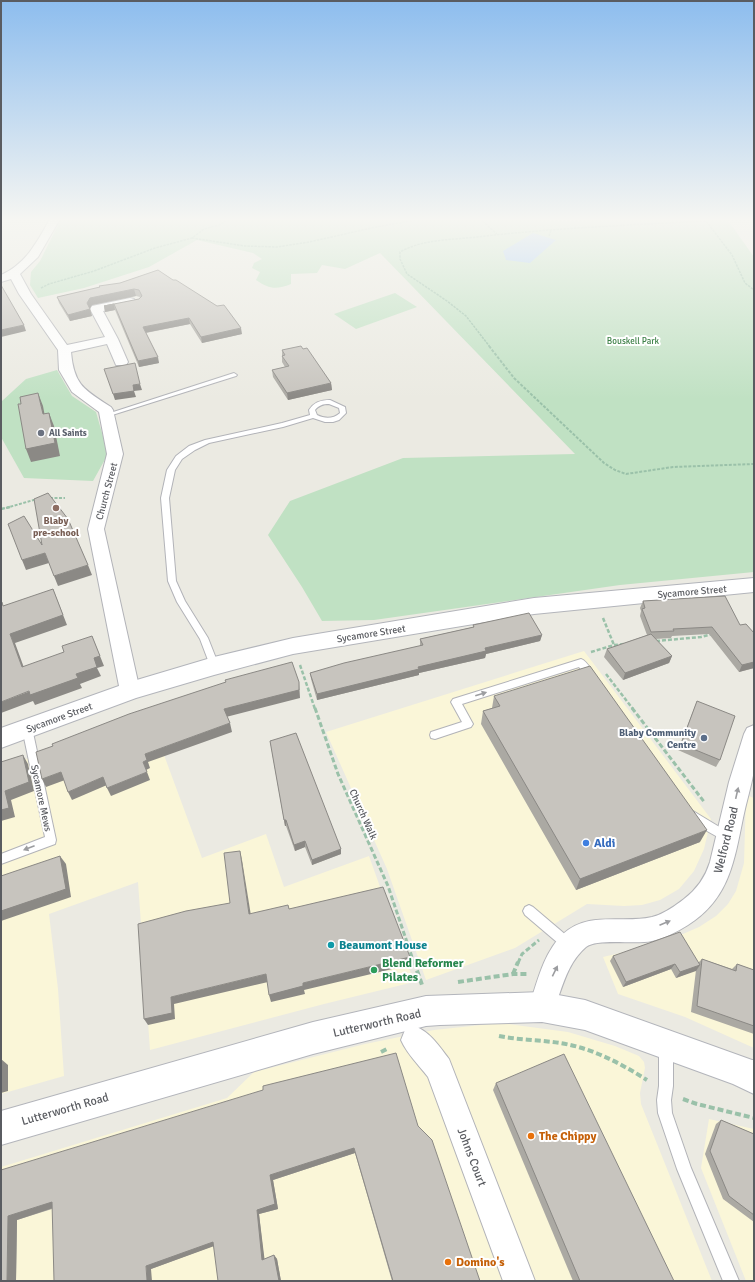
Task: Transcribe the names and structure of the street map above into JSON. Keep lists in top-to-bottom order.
{
  "streets": {
    "street": [
      "Church Street",
      "Sycamore Street",
      "Welford Road",
      "Lutterworth Road",
      "Johns Court"
    ],
    "lane": ["Sycamore Mews"],
    "path": ["Church Walk"]
  },
  "crossings": [
    ["Church Street", "Sycamore Street"],
    ["Sycamore Street", "Sycamore Mews"],
    ["Sycamore Street", "Church Walk"],
    ["Welford Road", "Lutterworth Road"]
  ],
  "one_way": ["Welford Road"],
  "parks": ["Bouskell Park"],
  "places": [
    "All Saints",
    "Blaby pre-school",
    "Blaby Community Centre",
    "Aldi",
    "Beaumont House",
    "Blend Reformer Pilates",
    "The Chippy",
    "Domino's"
  ]
}
